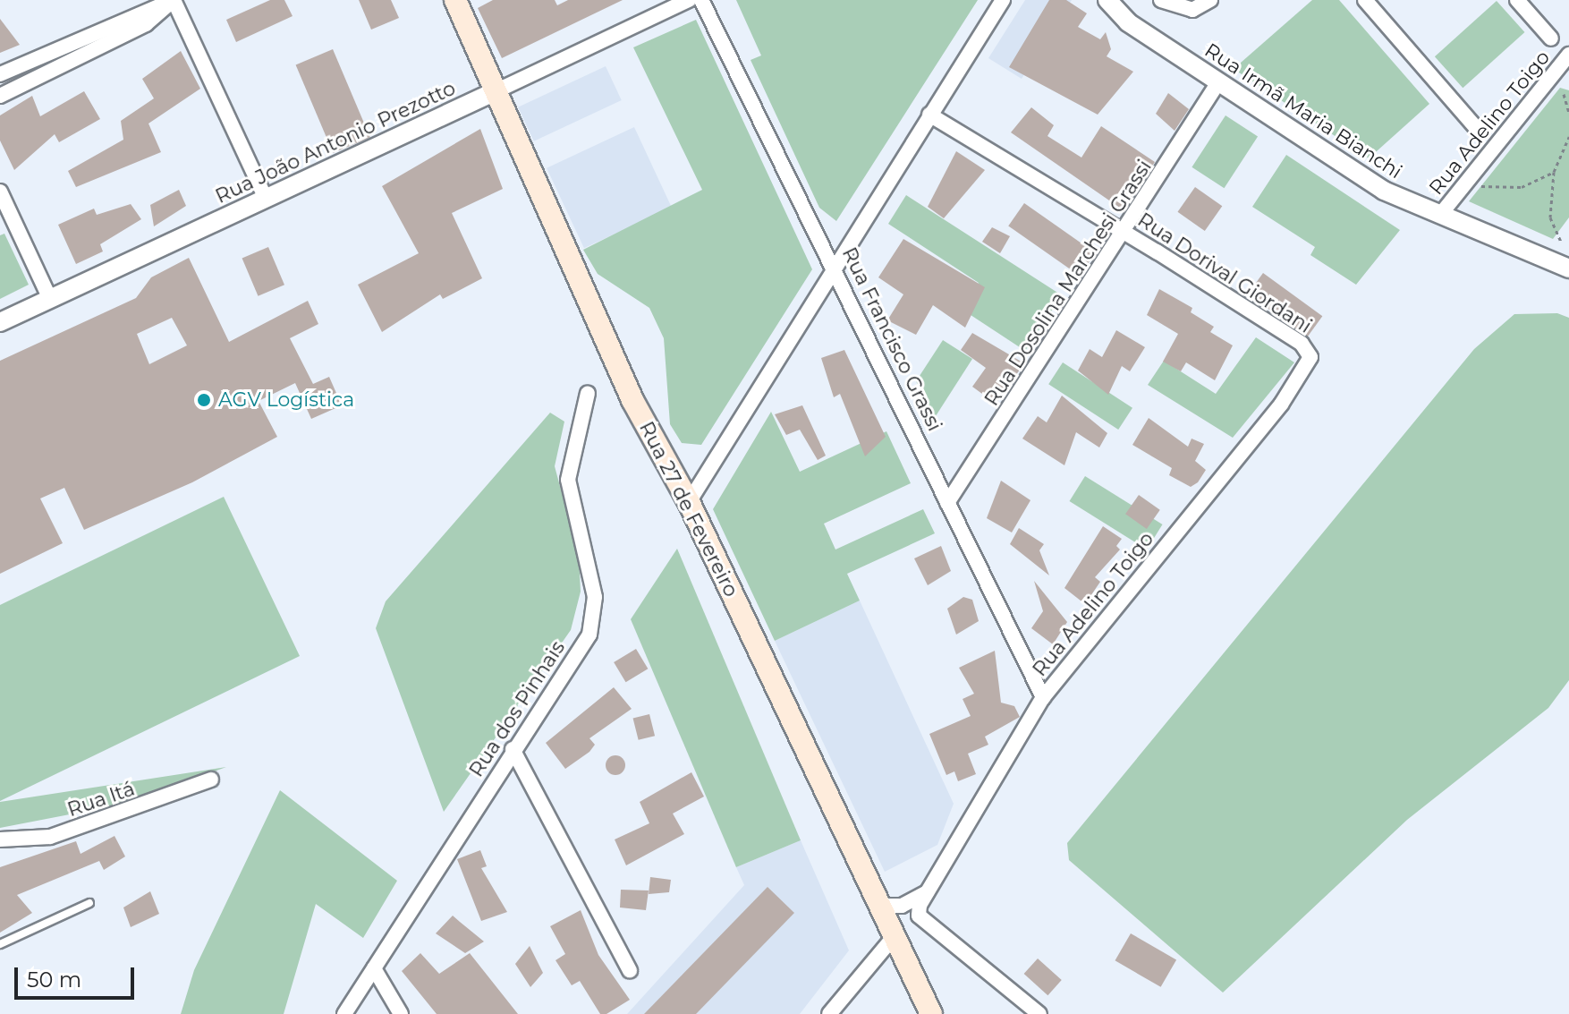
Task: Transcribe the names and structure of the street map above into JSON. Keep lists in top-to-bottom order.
{
  "streets": {
    "main road": ["Rua 27 de Fevereiro"],
    "street": [
      "Rua Irmã Maria Bianchi",
      "Rua Adelino Toigo",
      "Rua João Antonio Prezotto",
      "Rua Dorival Giordani",
      "Rua Dosolina Marchesi Grassi",
      "Rua Francisco Grassi",
      "Rua dos Pinhais",
      "Rua Itá"
    ]
  },
  "crossings": [
    ["Rua Irmã Maria Bianchi", "Rua Adelino Toigo"],
    ["Rua Irmã Maria Bianchi", "Rua Dosolina Marchesi Grassi"],
    ["Rua Adelino Toigo", "Rua Dorival Giordani"],
    ["Rua Adelino Toigo", "Rua Francisco Grassi"],
    ["Rua João Antonio Prezotto", "Rua 27 de Fevereiro"],
    ["Rua Dorival Giordani", "Rua Dosolina Marchesi Grassi"],
    ["Rua Dosolina Marchesi Grassi", "Rua Francisco Grassi"]
  ],
  "places": ["AGV Logística"],
  "scale_bar": "50 m"
}
